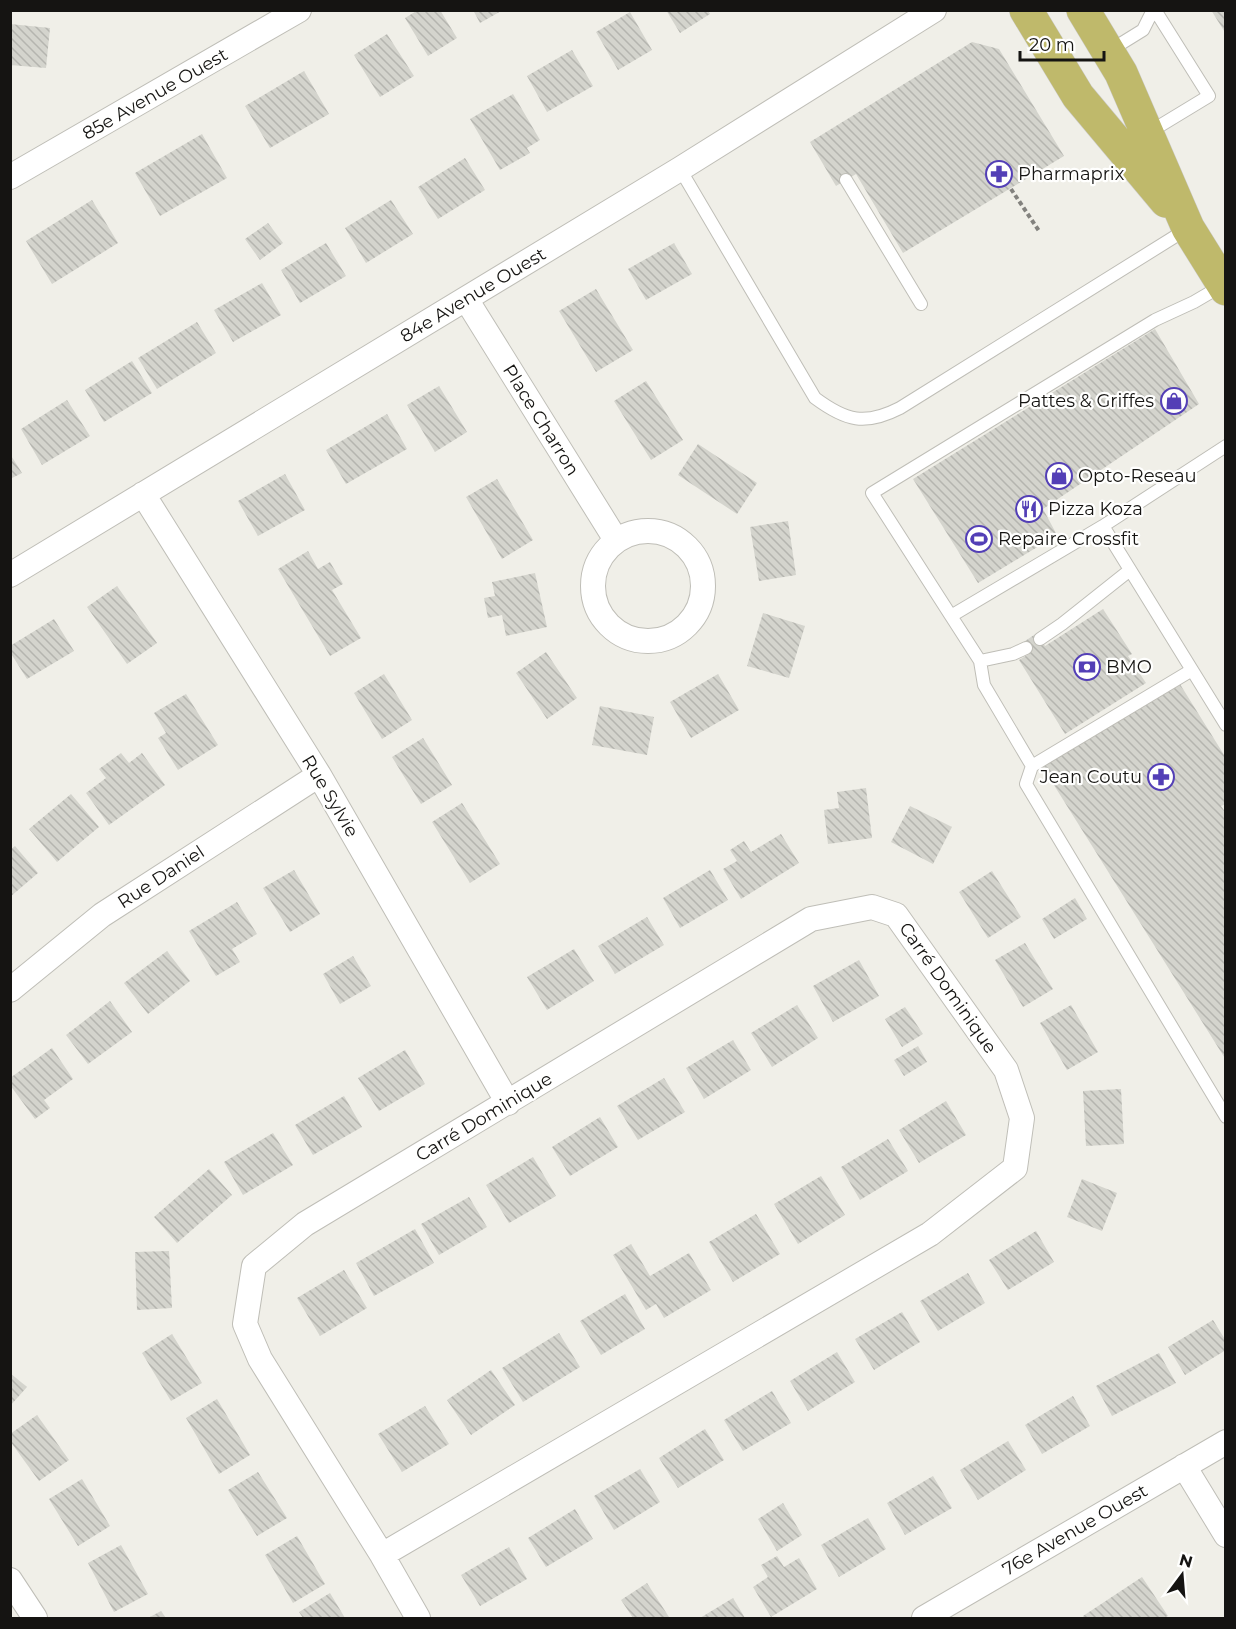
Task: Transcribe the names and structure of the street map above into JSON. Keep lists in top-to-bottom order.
{
  "streets": {
    "street": [
      "85e Avenue Ouest",
      "84e Avenue Ouest",
      "Place Charron",
      "Rue Sylvie",
      "Rue Daniel",
      "Carré Dominique",
      "76e Avenue Ouest"
    ]
  },
  "crossings": [
    ["84e Avenue Ouest", "Place Charron"],
    ["84e Avenue Ouest", "Rue Sylvie"],
    ["Rue Sylvie", "Rue Daniel"],
    ["Rue Sylvie", "Carré Dominique"]
  ],
  "places": {
    "pharmacy": ["Pharmaprix", "Jean Coutu"],
    "shop": ["Pattes & Griffes", "Opto-Reseau"],
    "restaurant": ["Pizza Koza"],
    "sports": ["Repaire Crossfit"],
    "bank": ["BMO"]
  },
  "scale_bar": "20 m",
  "north": "top"
}
